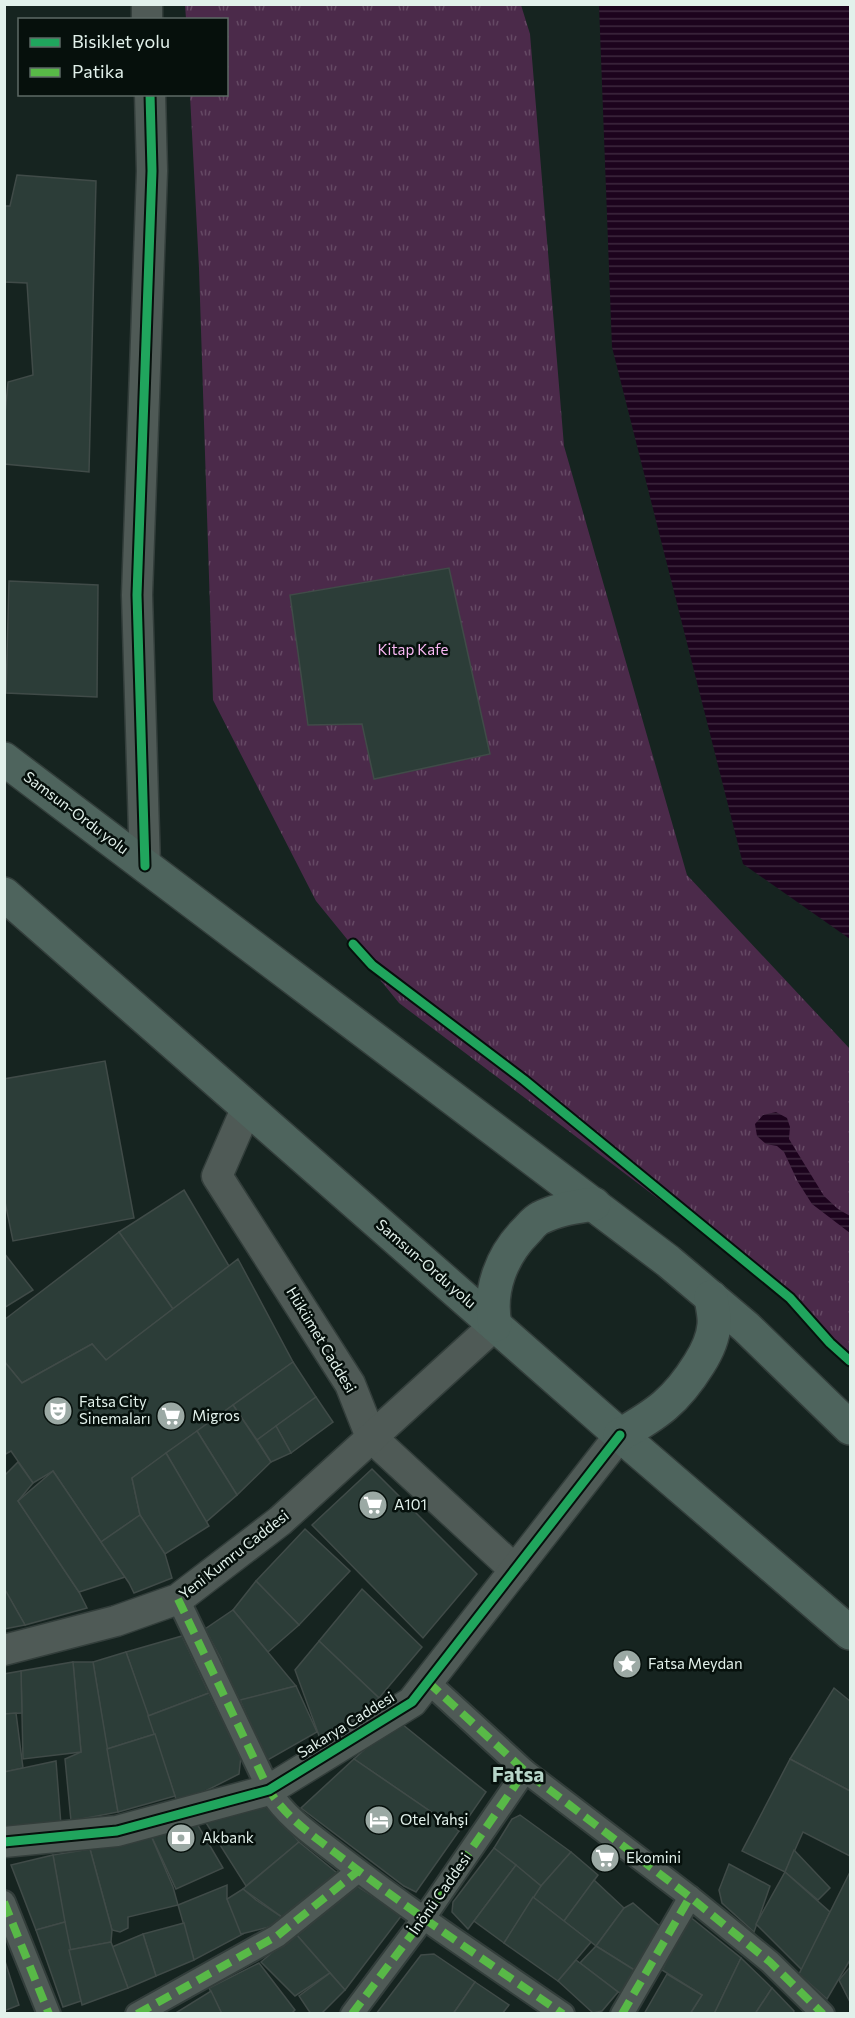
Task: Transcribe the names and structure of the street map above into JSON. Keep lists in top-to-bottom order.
{
  "streets": {
    "highway": ["Samsun-Ordu yolu"],
    "street": [
      "Hükümet Caddesi",
      "Yeni Kumru Caddesi",
      "Sakarya Caddesi",
      "İnönü Caddesi"
    ]
  },
  "crossings": [
    ["Samsun-Ordu yolu", "Hükümet Caddesi"],
    ["Samsun-Ordu yolu", "Yeni Kumru Caddesi"],
    ["Samsun-Ordu yolu", "Sakarya Caddesi"],
    ["Hükümet Caddesi", "Yeni Kumru Caddesi"],
    ["Hükümet Caddesi", "Sakarya Caddesi"],
    ["Yeni Kumru Caddesi", "Sakarya Caddesi"]
  ],
  "districts": ["Fatsa"],
  "parks": ["Kitap Kafe"],
  "places": {
    "theatre": ["Fatsa City Sinemaları"],
    "supermarket": ["Migros", "A101", "Ekomini"],
    "place": ["Fatsa Meydan"],
    "hotel": ["Otel Yahşi"],
    "bank": ["Akbank"]
  },
  "legend": ["Bisiklet yolu", "Patika"]
}
